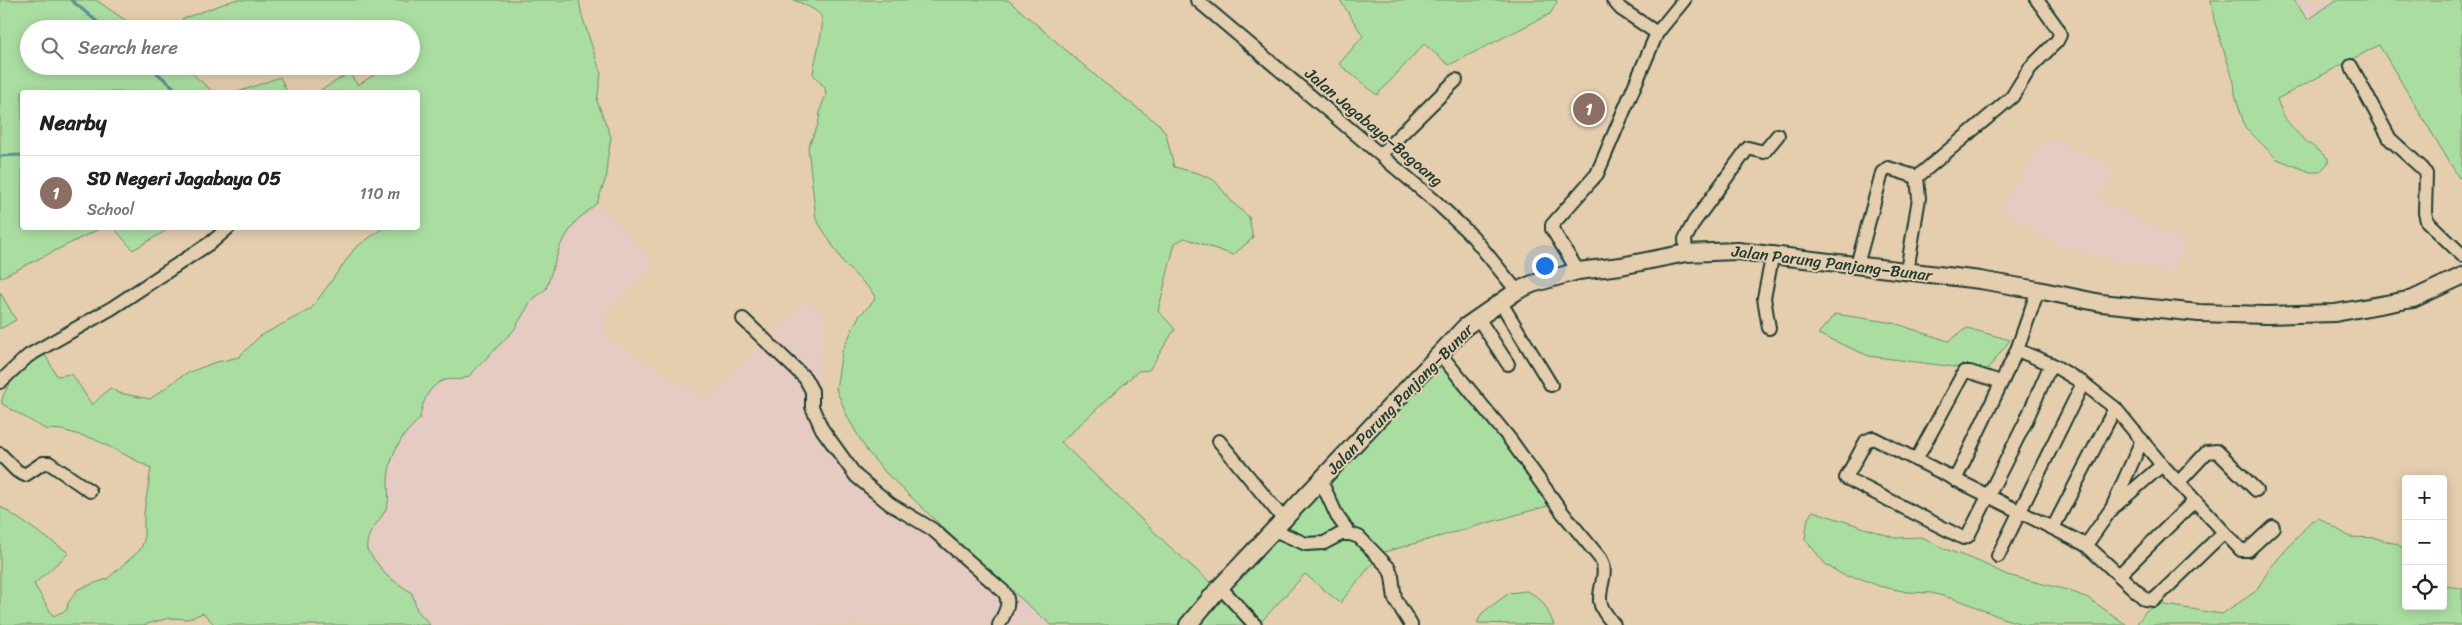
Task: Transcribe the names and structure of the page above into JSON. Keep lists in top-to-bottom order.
{
  "streets": {
    "main road": ["Jalan Parung Panjang–Bunar"],
    "street": ["Jalan Jagabaya–Bagoang"]
  },
  "crossings": [
    ["Jalan Jagabaya–Bagoang", "Jalan Parung Panjang–Bunar"]
  ],
  "page": {
    "search": "Search here",
    "heading": "Nearby",
    "pins": "1",
    "list": [
      {
        "mark": "1",
        "name": "SD Negeri Jagabaya 05",
        "note": "School",
        "value": "110 m"
      }
    ],
    "map_buttons": ["+", "−"]
  }
}
